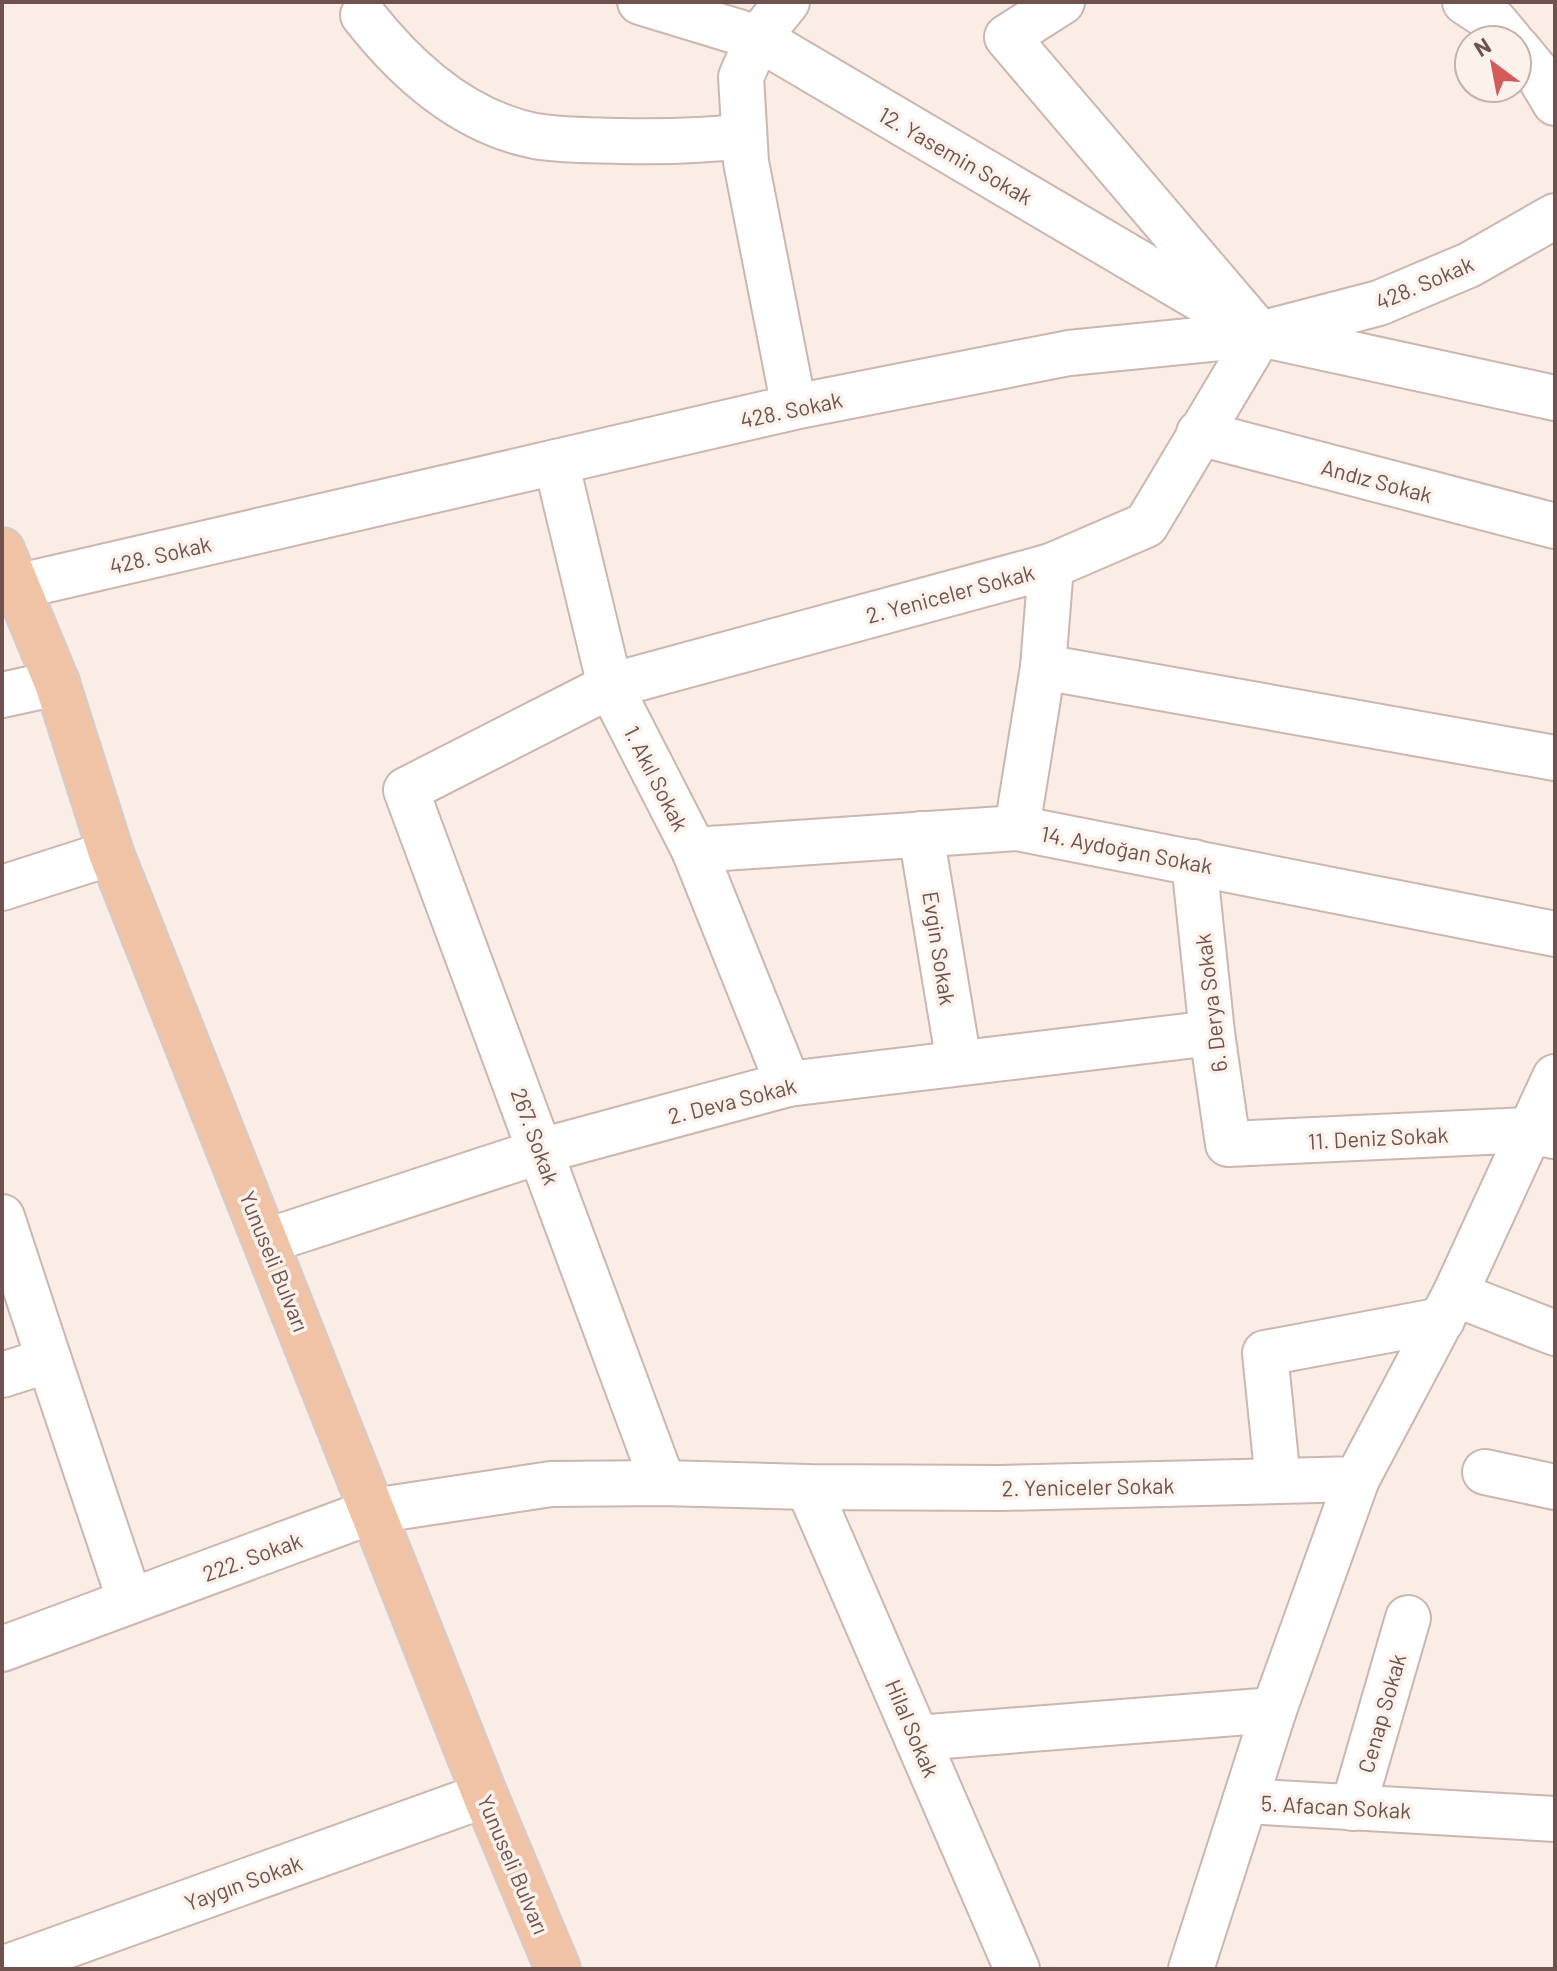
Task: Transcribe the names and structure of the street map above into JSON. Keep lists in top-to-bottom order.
{
  "streets": {
    "main road": ["Yunuseli Bulvarı"],
    "street": [
      "12. Yasemin Sokak",
      "428. Sokak",
      "Andız Sokak",
      "2. Yeniceler Sokak",
      "1. Akıl Sokak",
      "14. Aydoğan Sokak",
      "Evgin Sokak",
      "6. Derya Sokak",
      "2. Deva Sokak",
      "267. Sokak",
      "11. Deniz Sokak",
      "222. Sokak",
      "Cenap Sokak",
      "Hilal Sokak",
      "5. Afacan Sokak",
      "Yaygın Sokak"
    ]
  },
  "crossings": [
    ["12. Yasemin Sokak", "428. Sokak"],
    ["428. Sokak", "1. Akıl Sokak"],
    ["428. Sokak", "Yunuseli Bulvarı"],
    ["2. Yeniceler Sokak", "1. Akıl Sokak"],
    ["2. Yeniceler Sokak", "14. Aydoğan Sokak"],
    ["2. Yeniceler Sokak", "267. Sokak"],
    ["2. Yeniceler Sokak", "Yunuseli Bulvarı"],
    ["2. Yeniceler Sokak", "222. Sokak"],
    ["2. Yeniceler Sokak", "Hilal Sokak"],
    ["1. Akıl Sokak", "14. Aydoğan Sokak"],
    ["1. Akıl Sokak", "2. Deva Sokak"],
    ["14. Aydoğan Sokak", "Evgin Sokak"],
    ["14. Aydoğan Sokak", "6. Derya Sokak"],
    ["Evgin Sokak", "2. Deva Sokak"],
    ["6. Derya Sokak", "2. Deva Sokak"],
    ["6. Derya Sokak", "11. Deniz Sokak"],
    ["2. Deva Sokak", "267. Sokak"],
    ["2. Deva Sokak", "Yunuseli Bulvarı"],
    ["Yunuseli Bulvarı", "222. Sokak"],
    ["Yunuseli Bulvarı", "Yaygın Sokak"],
    ["Cenap Sokak", "5. Afacan Sokak"]
  ],
  "north": "top left"
}
